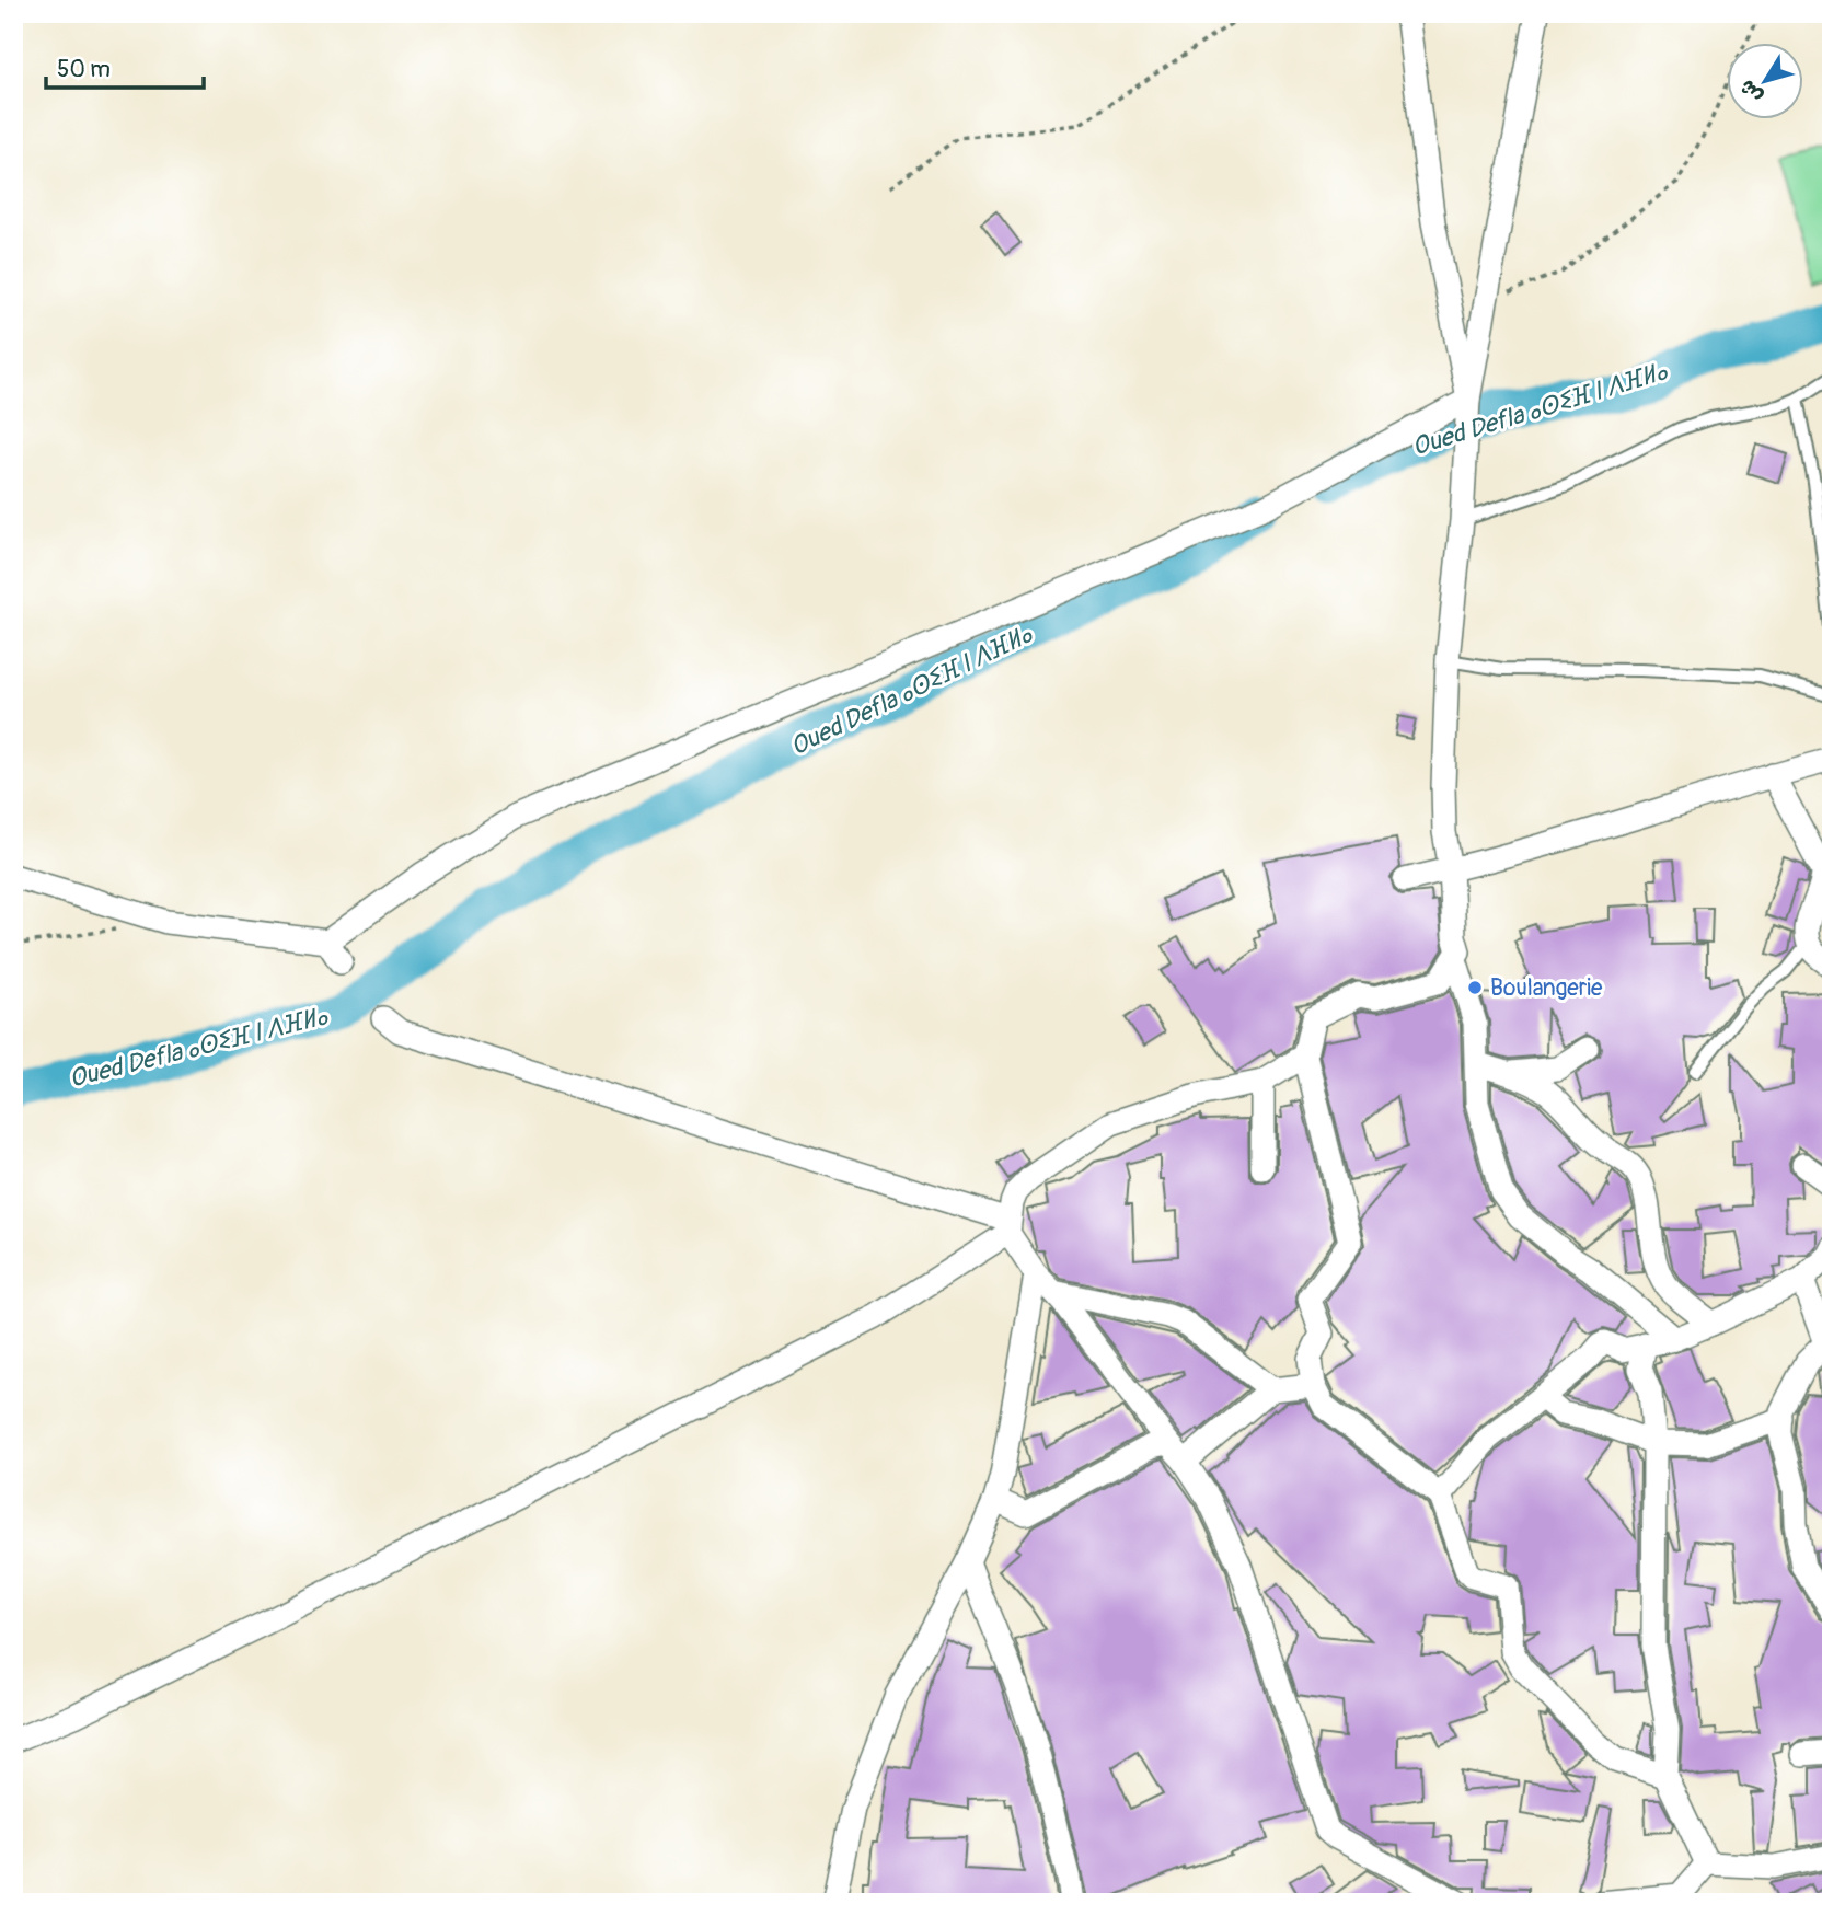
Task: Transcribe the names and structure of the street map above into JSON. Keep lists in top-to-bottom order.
{
  "water": ["Oued Defla ⴰⵙⵉⴼ ⵏ ⴷⴼⵍⴰ"],
  "places": ["Boulangerie"],
  "scale_bar": "50 m",
  "north": "bottom left"
}
